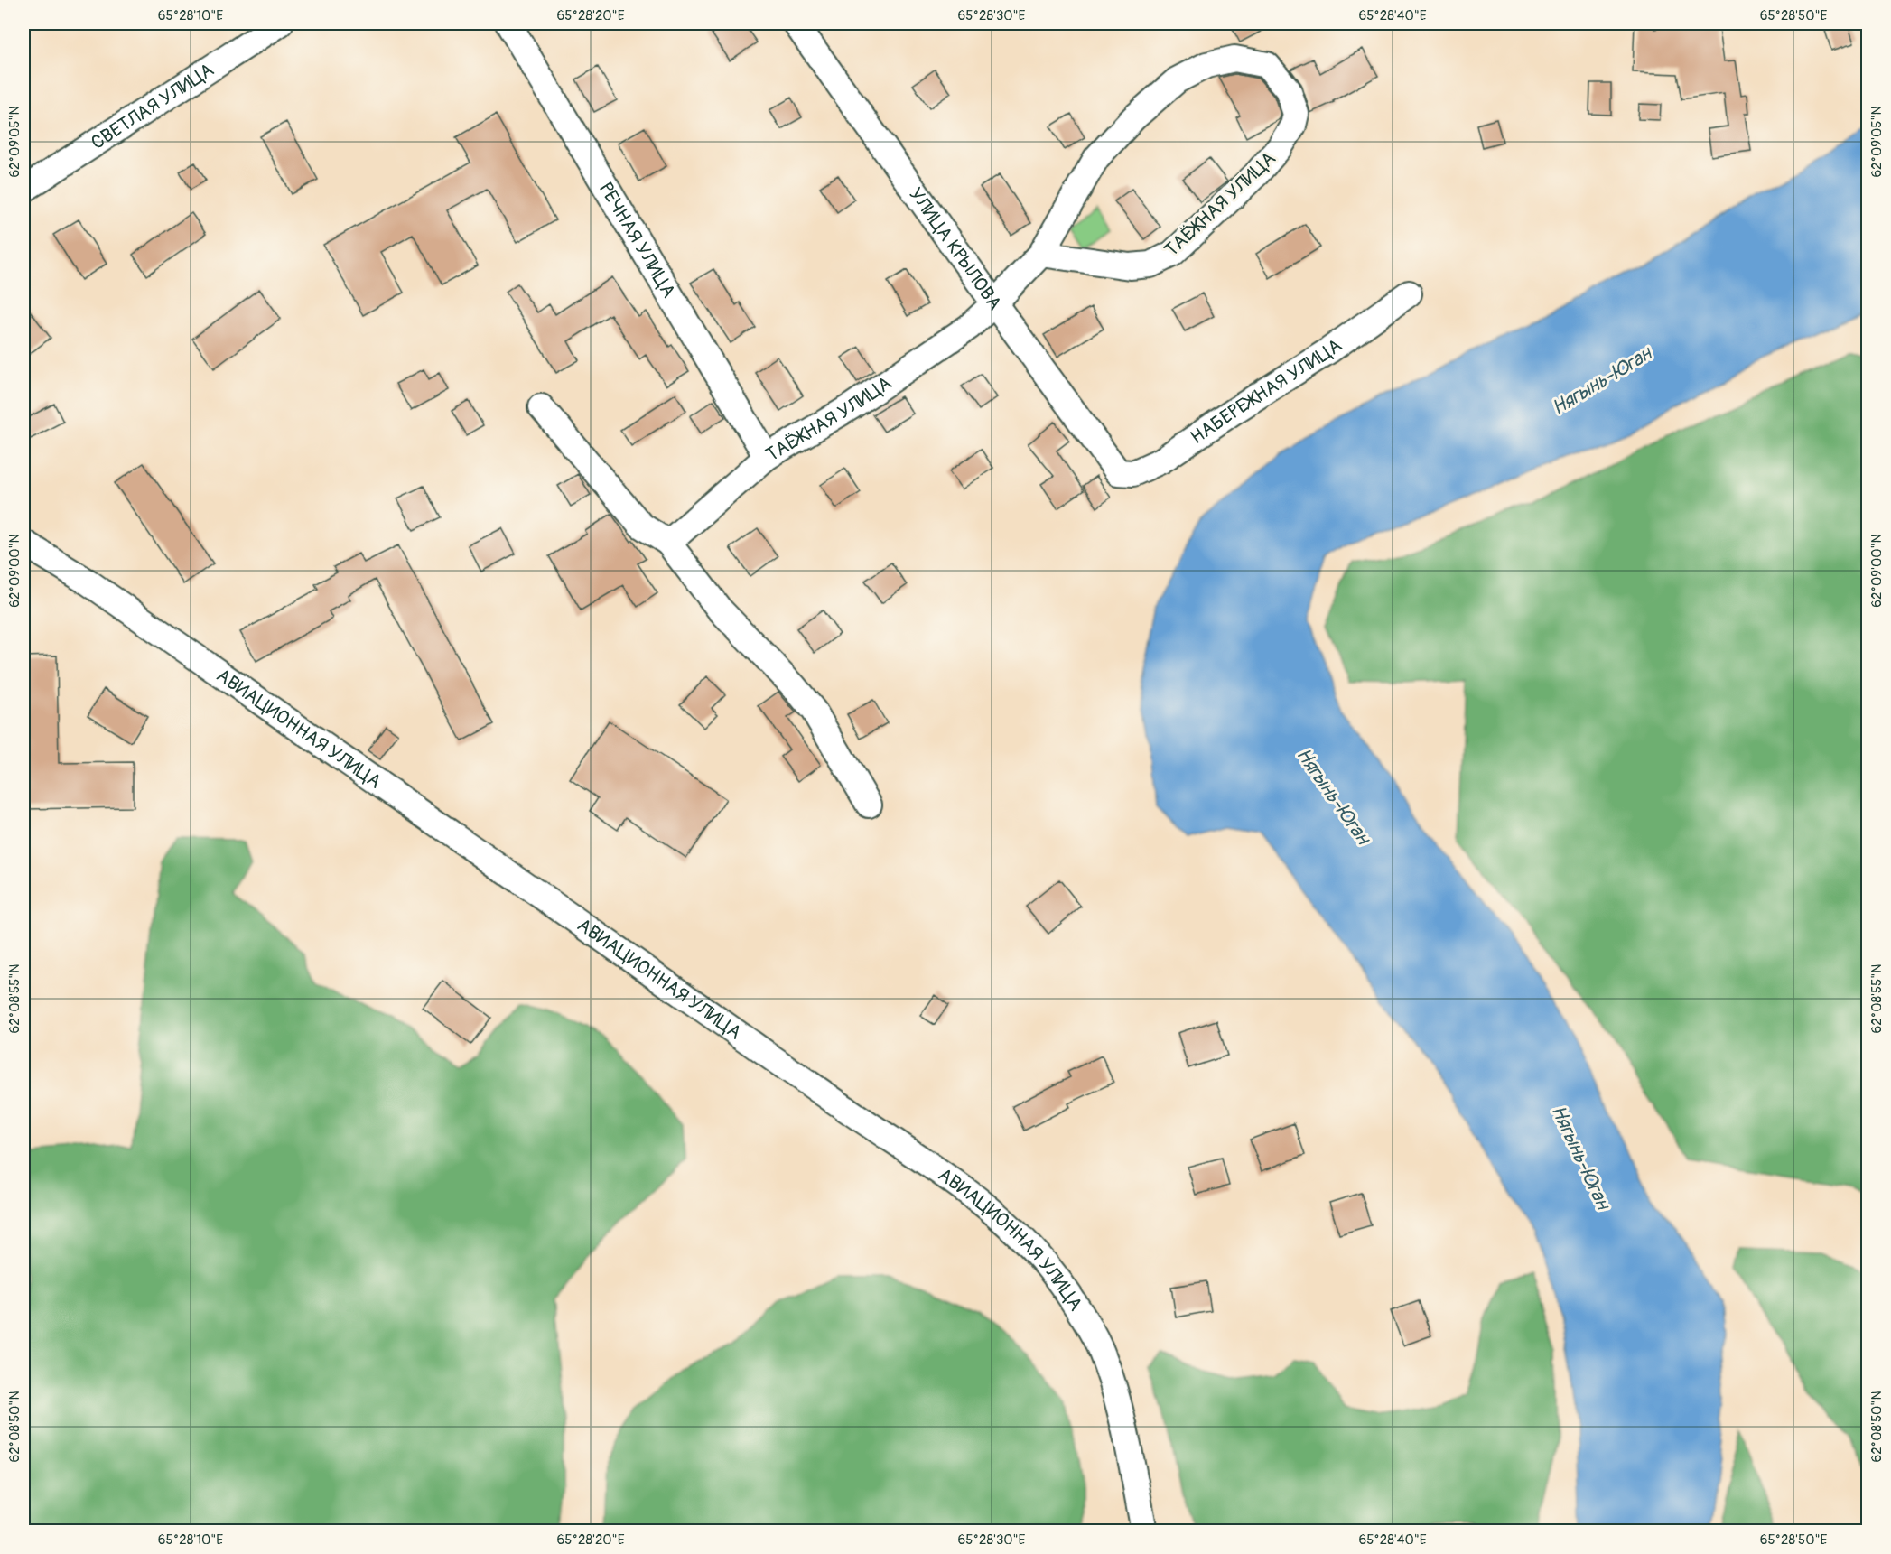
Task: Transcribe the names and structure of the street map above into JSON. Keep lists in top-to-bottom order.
{
  "streets": {
    "street": [
      "СВЕТЛАЯ УЛИЦА",
      "ТАЁЖНАЯ УЛИЦА",
      "РЕЧНАЯ УЛИЦА",
      "УЛИЦА КРЫЛОВА",
      "НАБЕРЕЖНАЯ УЛИЦА",
      "АВИАЦИОННАЯ УЛИЦА"
    ]
  },
  "crossings": [
    ["ТАЁЖНАЯ УЛИЦА", "РЕЧНАЯ УЛИЦА"],
    ["ТАЁЖНАЯ УЛИЦА", "УЛИЦА КРЫЛОВА"],
    ["УЛИЦА КРЫЛОВА", "НАБЕРЕЖНАЯ УЛИЦА"]
  ],
  "water": ["Нягынь-Юган"],
  "coordinates": [
    "65°28'10\"E",
    "65°28'20\"E",
    "65°28'30\"E",
    "65°28'40\"E",
    "65°28'50\"E",
    "62°09'05\"N",
    "62°09'00\"N",
    "62°08'55\"N",
    "62°08'50\"N"
  ]
}
